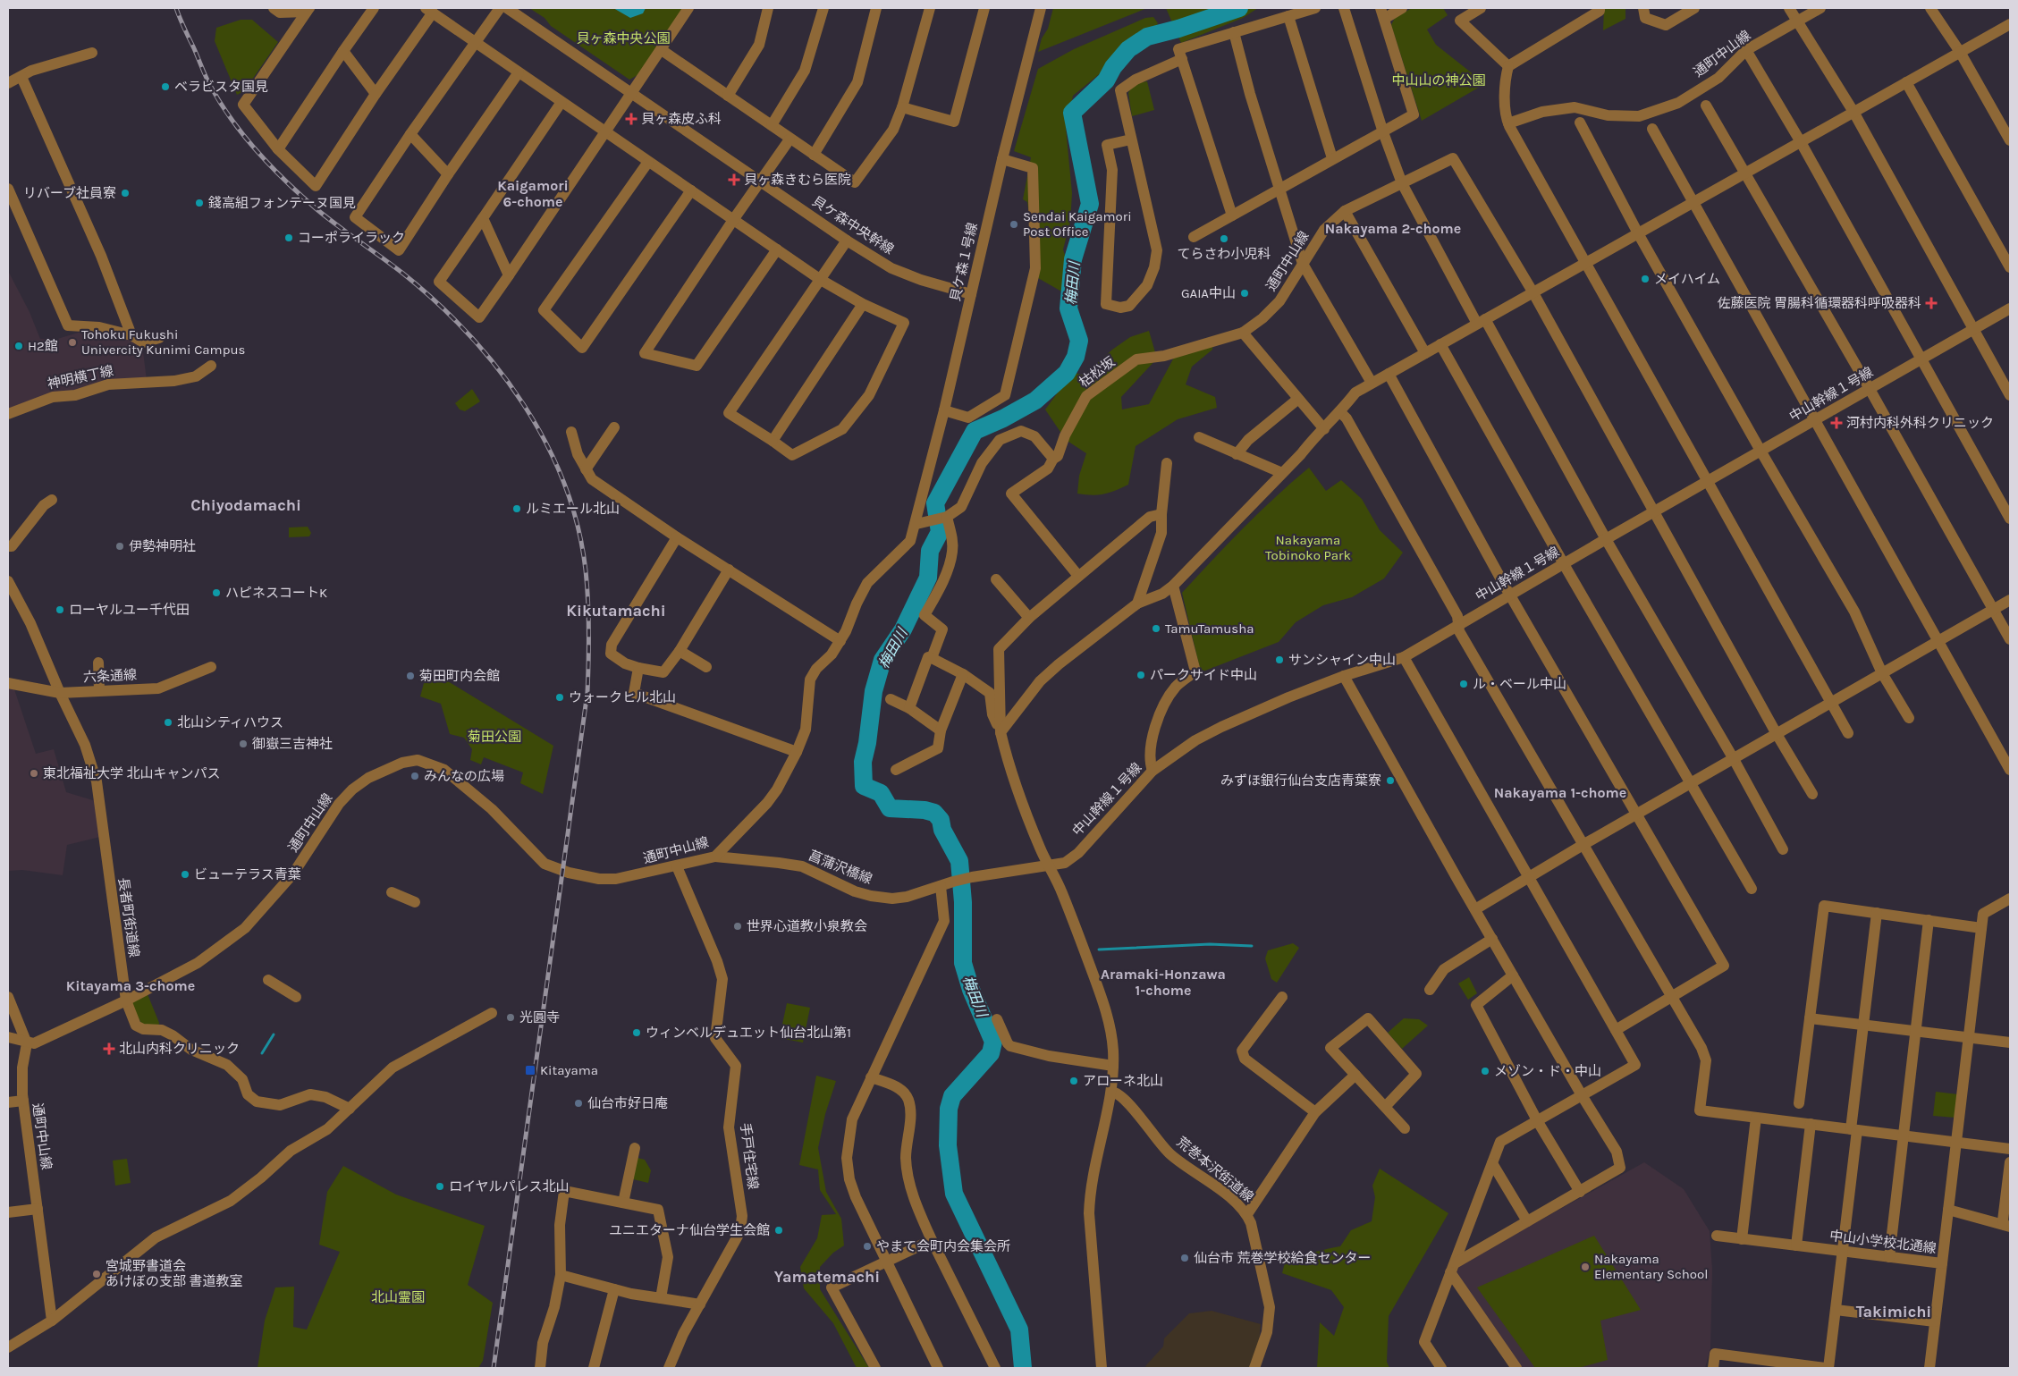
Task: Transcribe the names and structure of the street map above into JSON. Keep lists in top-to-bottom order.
{
  "streets": {
    "street": [
      "通町中山線",
      "貝ケ森中央幹線",
      "貝ケ森１号線",
      "枯松坂",
      "神明横丁線",
      "中山幹線１号線",
      "六条通線",
      "菖蒲沢橋線",
      "長者町街道線",
      "手戸住宅線",
      "荒巻本沢街道線",
      "中山小学校北通線"
    ]
  },
  "crossings": [
    ["通町中山線", "貝ケ森１号線"],
    ["通町中山線", "枯松坂"],
    ["通町中山線", "菖蒲沢橋線"],
    ["通町中山線", "長者町街道線"],
    ["通町中山線", "手戸住宅線"],
    ["貝ケ森中央幹線", "貝ケ森１号線"],
    ["中山幹線１号線", "菖蒲沢橋線"],
    ["六条通線", "長者町街道線"]
  ],
  "districts": [
    "Kaigamori 6-chome",
    "Nakayama 2-chome",
    "Chiyodamachi",
    "Kikutamachi",
    "Nakayama 1-chome",
    "Aramaki-Honzawa 1-chome",
    "Kitayama 3-chome",
    "Yamatemachi",
    "Takimichi"
  ],
  "water": ["梅田川"],
  "parks": [
    "貝ヶ森中央公園",
    "中山山の神公園",
    "Nakayama Tobinoko Park",
    "菊田公園",
    "北山霊園"
  ],
  "places": {
    "other": [
      "ベラビスタ国見",
      "リバーブ社員寮",
      "錢高組フォンテーヌ国見",
      "Sendai Kaigamori Post Office",
      "コーポライラック",
      "てらさわ小児科",
      "メイハイム",
      "GAIA中山",
      "Tohoku Fukushi Univercity Kunimi Campus",
      "H2館",
      "ルミエール北山",
      "伊勢神明社",
      "ハピネスコートK",
      "ローヤルユー千代田",
      "TamuTamusha",
      "サンシャイン中山",
      "パークサイド中山",
      "菊田町内会館",
      "ル・ベール中山",
      "ウォークヒル北山",
      "北山シティハウス",
      "御嶽三吉神社",
      "東北福祉大学 北山キャンパス",
      "みんなの広場",
      "みずほ銀行仙台支店青葉寮",
      "ビューテラス青葉",
      "世界心道教小泉教会",
      "光圓寺",
      "ウィンベルデュエット仙台北山第1",
      "メゾン・ド・中山",
      "アローネ北山",
      "仙台市好日庵",
      "ロイヤルパレス北山",
      "ユニエターナ仙台学生会館",
      "やまて会町内会集会所",
      "仙台市 荒巻学校給食センター",
      "Nakayama Elementary School",
      "宮城野書道会 あけぼの支部 書道教室"
    ],
    "health": [
      "貝ヶ森皮ふ科",
      "貝ヶ森きむら医院",
      "佐藤医院 胃腸科循環器科呼吸器科",
      "河村内科外科クリニック",
      "北山内科クリニック"
    ],
    "transit": ["Kitayama"]
  }
}
